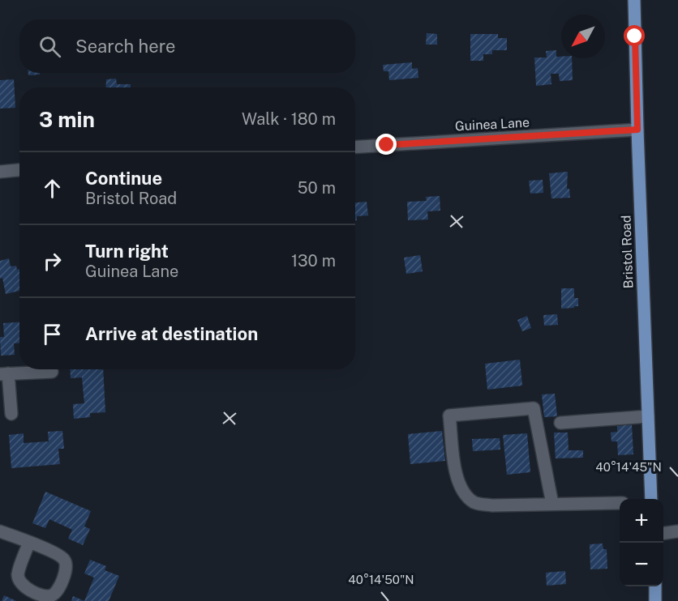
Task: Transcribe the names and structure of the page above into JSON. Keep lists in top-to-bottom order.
{
  "streets": {
    "main road": ["Bristol Road"],
    "street": ["Guinea Lane"]
  },
  "crossings": [
    ["Guinea Lane", "Bristol Road"]
  ],
  "north": "bottom left",
  "page": {
    "search": "Search here",
    "heading": ["3 min", "Walk · 180 m"],
    "list": [
      ["Continue", "Bristol Road", "50 m"],
      ["Turn right", "Guinea Lane", "130 m"],
      "Arrive at destination"
    ],
    "map_buttons": ["+", "−"]
  },
  "coordinates": ["40°14'45\"N", "40°14'50\"N"]
}
